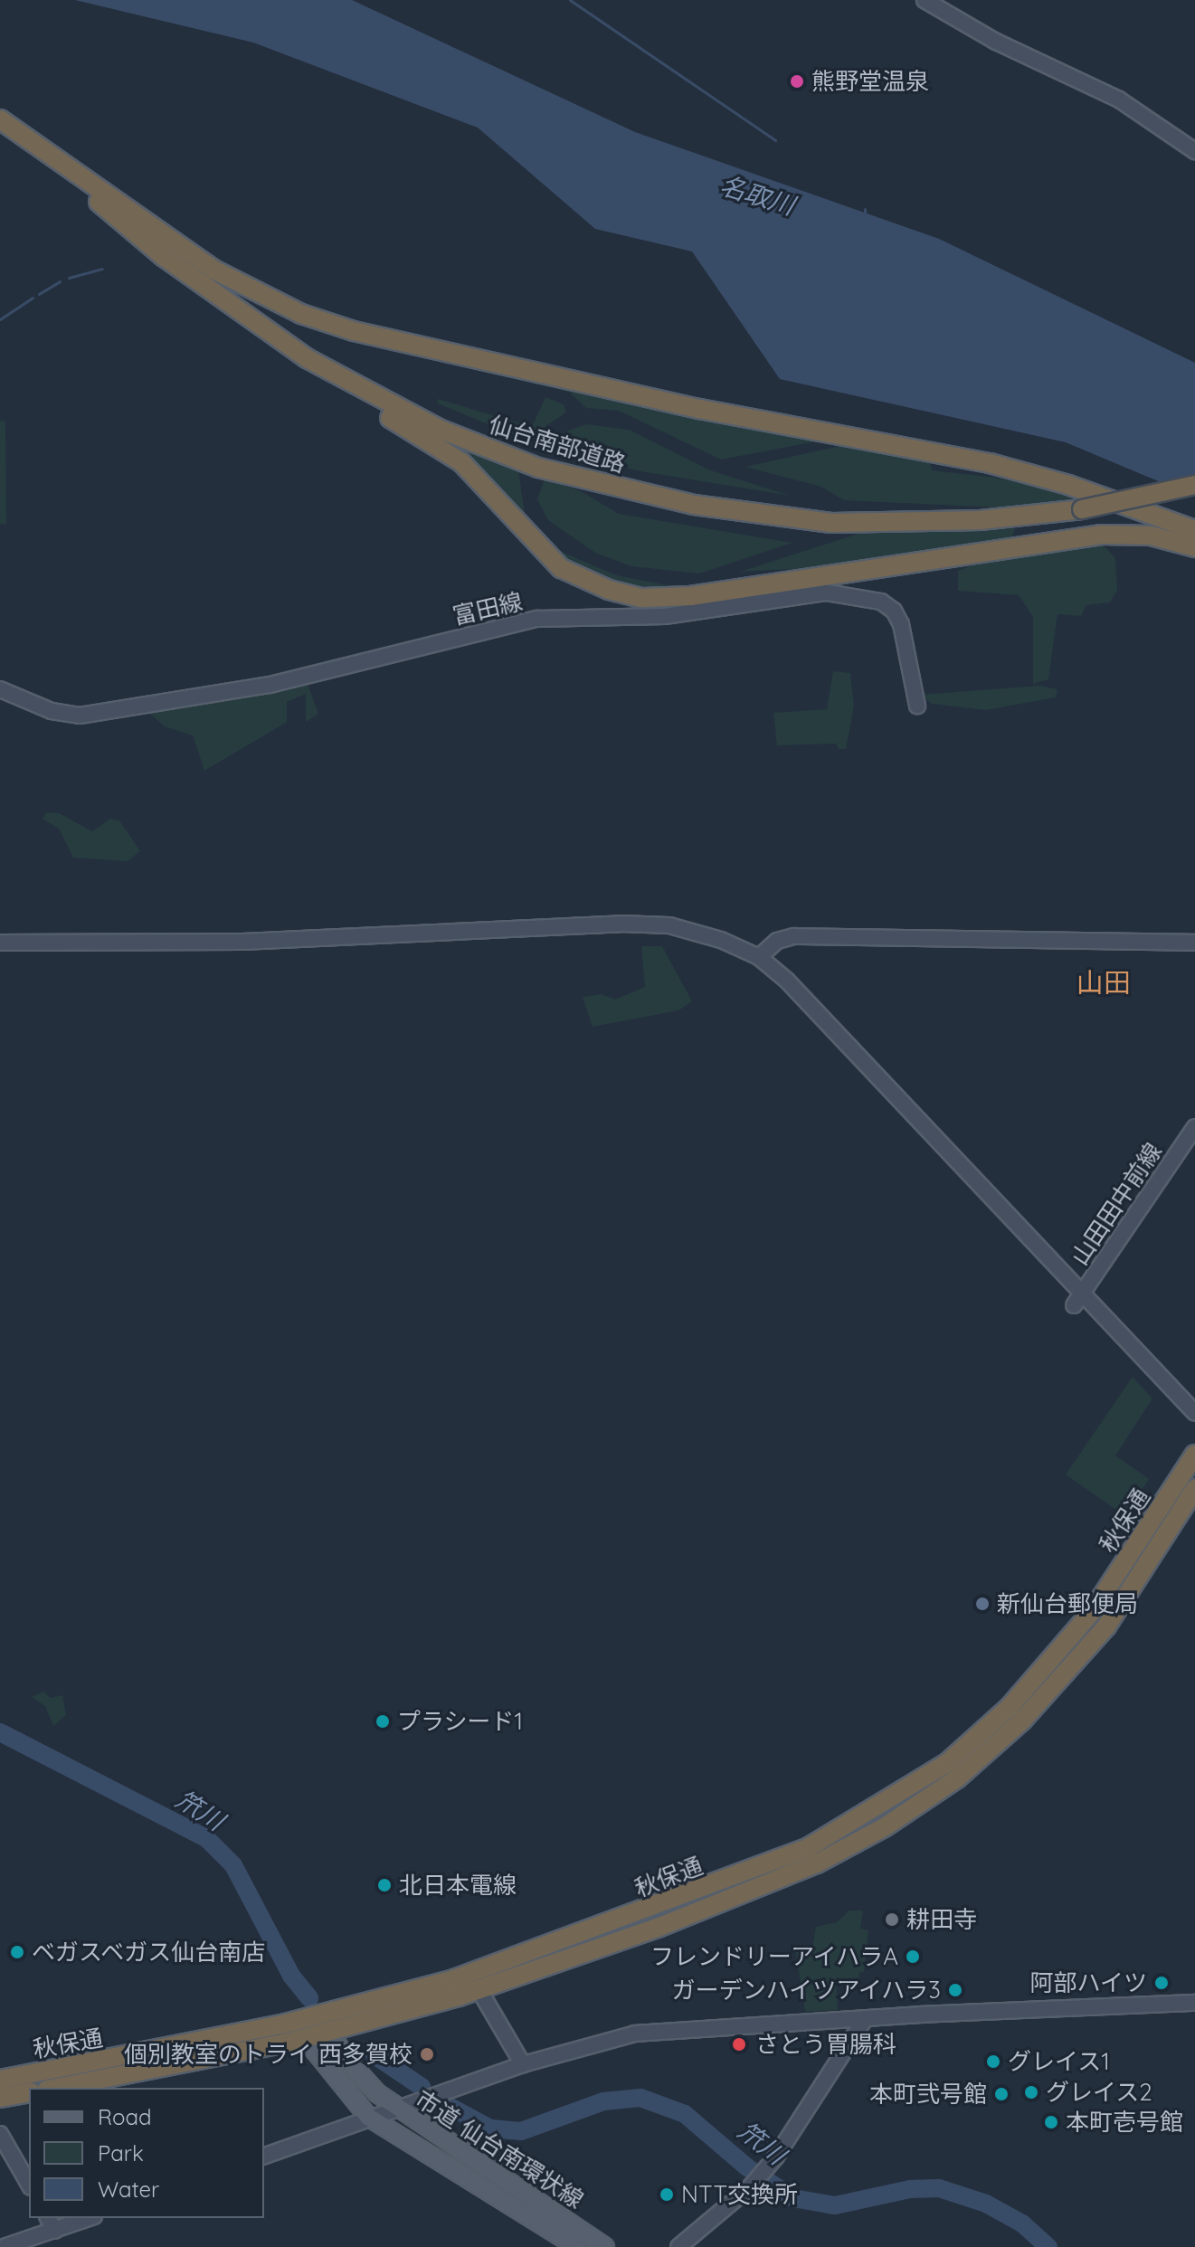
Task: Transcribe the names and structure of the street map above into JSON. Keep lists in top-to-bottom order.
{
  "streets": {
    "highway": ["仙台南部道路", "秋保通"],
    "main road": ["市道 仙台南環状線"],
    "street": ["富田線", "山田田中前線"]
  },
  "crossings": [
    ["秋保通", "市道 仙台南環状線"]
  ],
  "districts": ["山田"],
  "water": ["名取川", "笊川"],
  "places": [
    "熊野堂温泉",
    "新仙台郵便局",
    "プラシード1",
    "北日本電線",
    "耕田寺",
    "ベガスベガス仙台南店",
    "フレンドリーアイハラA",
    "阿部ハイツ",
    "ガーデンハイツアイハラ3",
    "さとう胃腸科",
    "個別教室のトライ 西多賀校",
    "グレイス1",
    "グレイス2",
    "本町弐号館",
    "本町壱号館",
    "NTT交換所"
  ],
  "legend": ["Road", "Park", "Water"]
}
